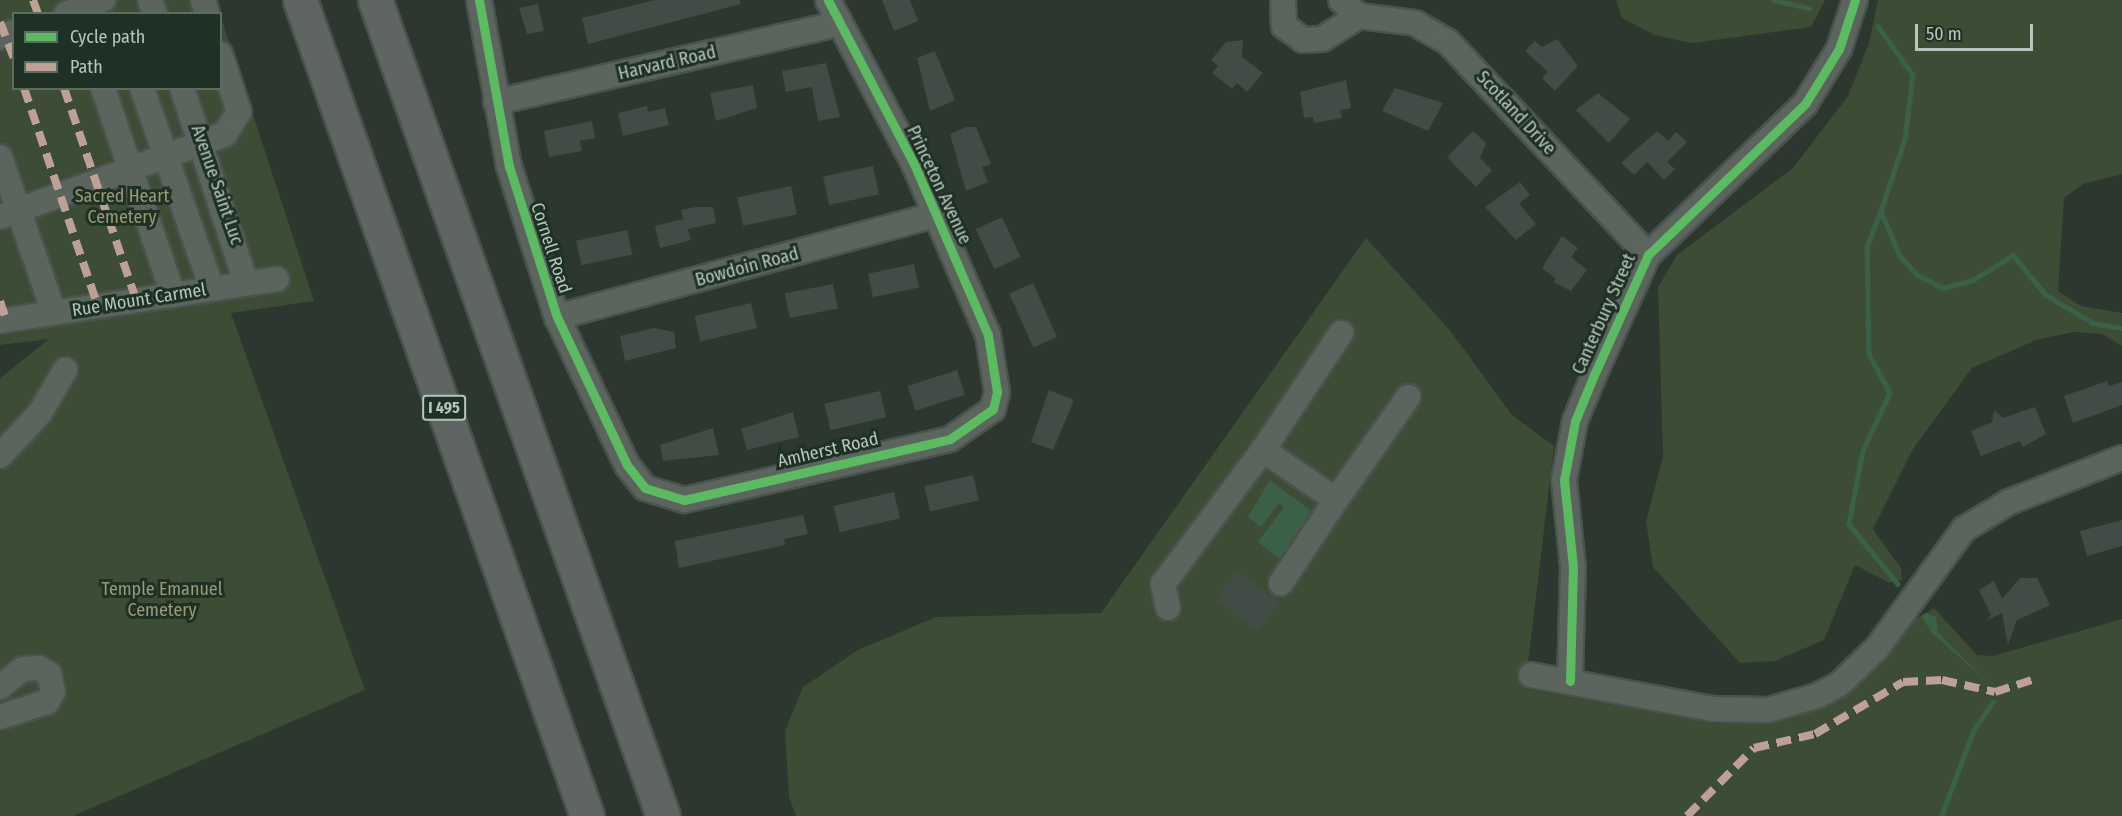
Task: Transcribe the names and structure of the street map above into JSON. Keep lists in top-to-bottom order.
{
  "streets": {
    "highway": ["I 495"],
    "street": [
      "Harvard Road",
      "Scotland Drive",
      "Avenue Saint Luc",
      "Princeton Avenue",
      "Cornell Road",
      "Bowdoin Road",
      "Rue Mount Carmel",
      "Canterbury Street",
      "Amherst Road"
    ]
  },
  "crossings": [
    ["Harvard Road", "Princeton Avenue"],
    ["Harvard Road", "Cornell Road"],
    ["Scotland Drive", "Canterbury Street"],
    ["Avenue Saint Luc", "Rue Mount Carmel"],
    ["Princeton Avenue", "Bowdoin Road"],
    ["Princeton Avenue", "Amherst Road"],
    ["Cornell Road", "Bowdoin Road"],
    ["Cornell Road", "Amherst Road"]
  ],
  "parks": ["Sacred Heart Cemetery", "Temple Emanuel Cemetery"],
  "legend": ["Cycle path", "Path"],
  "scale_bar": "50 m"
}
